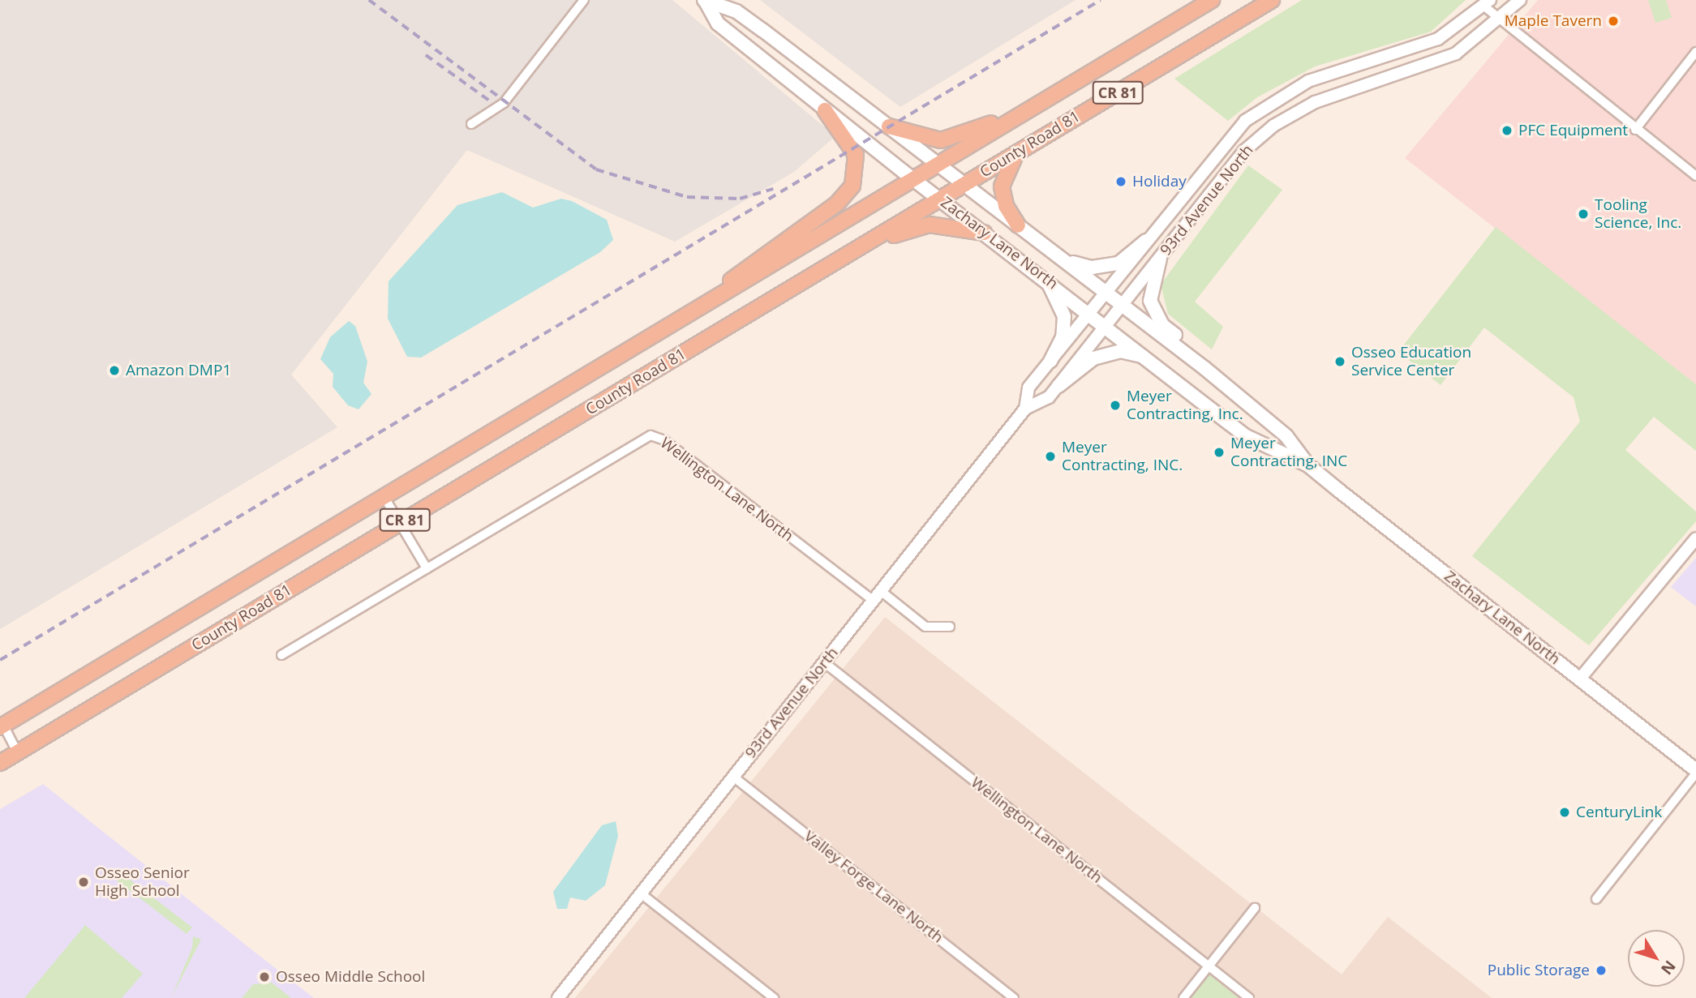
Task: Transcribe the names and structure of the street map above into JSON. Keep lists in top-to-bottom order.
{
  "streets": {
    "highway": ["CR 81", "County Road 81"],
    "main road": ["Zachary Lane North"],
    "street": ["93rd Avenue North", "Wellington Lane North", "Valley Forge Lane North"]
  },
  "crossings": [
    ["County Road 81", "Zachary Lane North"],
    ["93rd Avenue North", "Zachary Lane North"],
    ["93rd Avenue North", "Wellington Lane North"],
    ["93rd Avenue North", "Valley Forge Lane North"]
  ],
  "places": [
    "Maple Tavern",
    "PFC Equipment",
    "Holiday",
    "Tooling Science, Inc.",
    "Osseo Education Service Center",
    "Amazon DMP1",
    "Meyer Contracting, Inc.",
    "Meyer Contracting, INC",
    "Meyer Contracting, INC.",
    "CenturyLink",
    "Osseo Senior High School",
    "Public Storage",
    "Osseo Middle School"
  ],
  "north": "bottom right"
}
